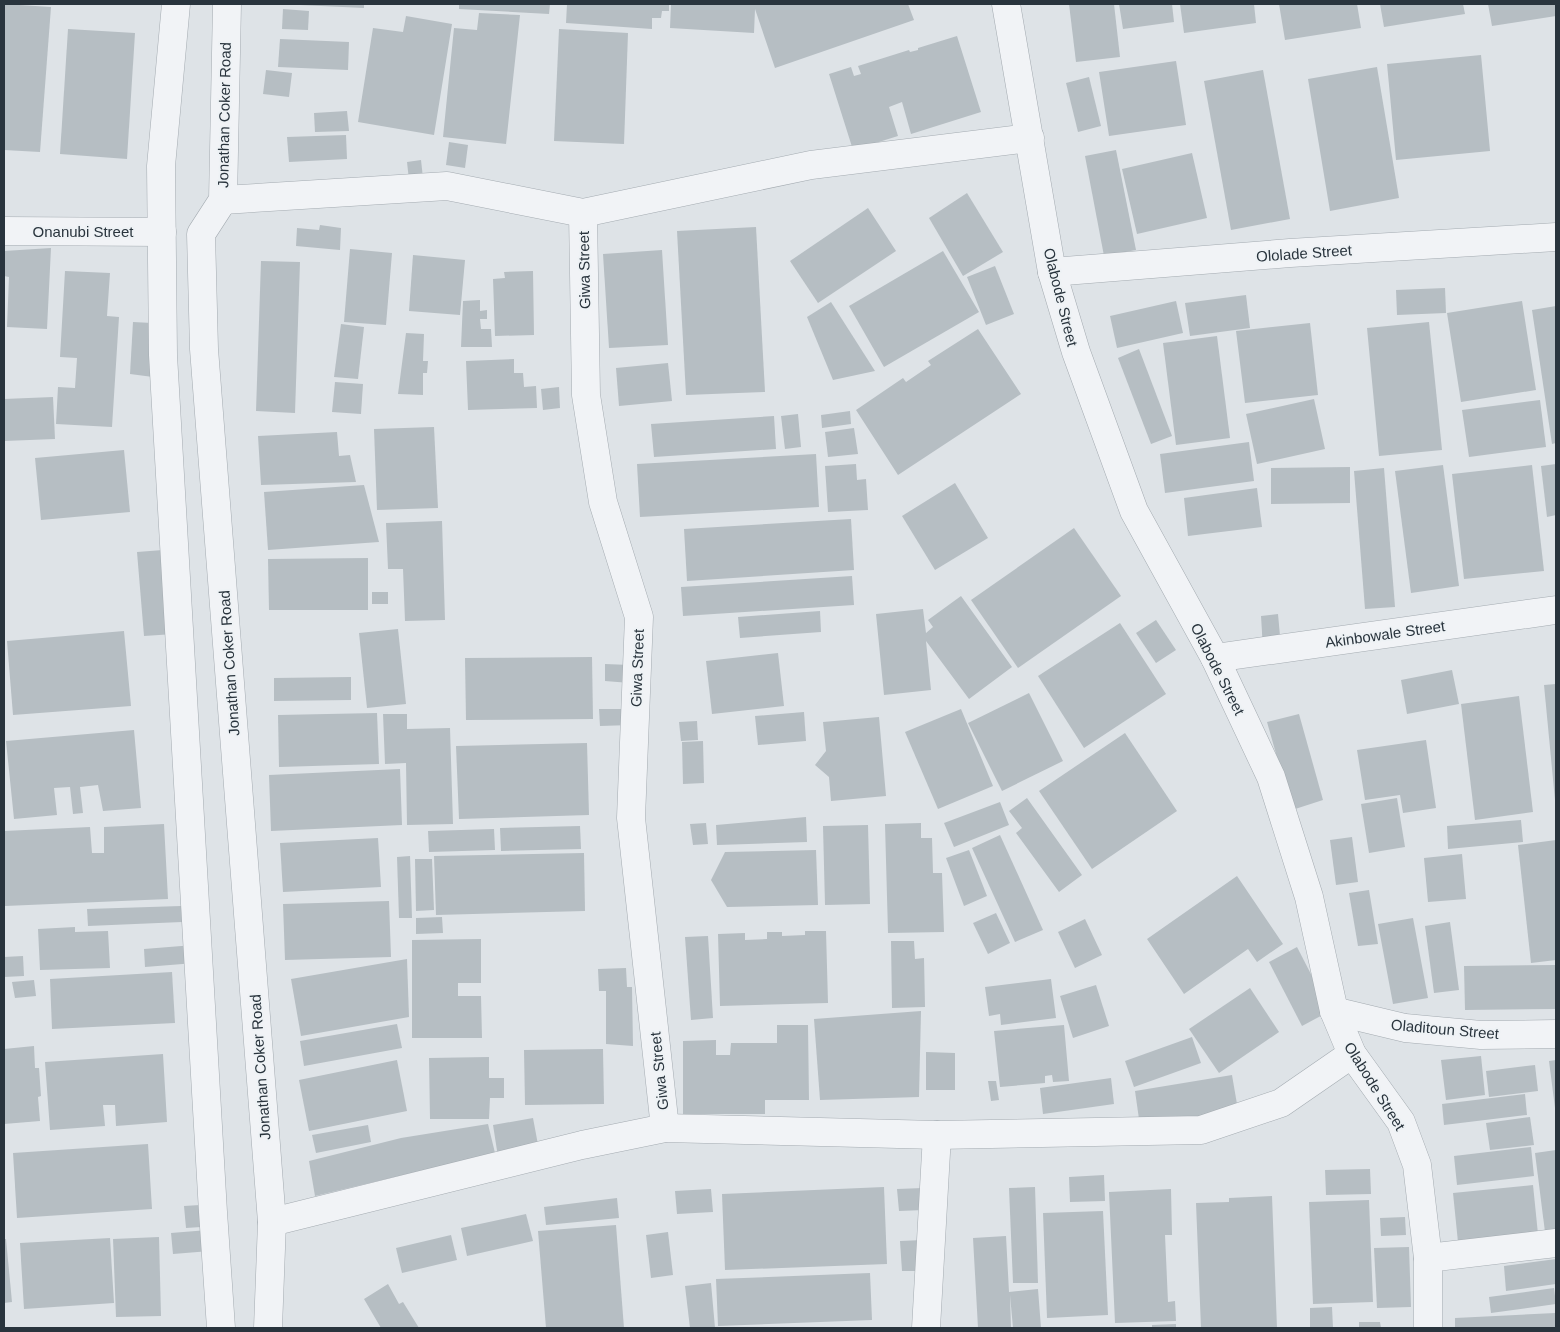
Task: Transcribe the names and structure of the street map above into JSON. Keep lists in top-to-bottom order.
{
  "streets": {
    "street": [
      "Jonathan Coker Road",
      "Onanubi Street",
      "Ololade Street",
      "Giwa Street",
      "Olabode Street",
      "Akinbowale Street",
      "Oladitoun Street"
    ]
  },
  "crossings": [
    ["Ololade Street", "Olabode Street"],
    ["Olabode Street", "Akinbowale Street"],
    ["Olabode Street", "Oladitoun Street"]
  ]
}
